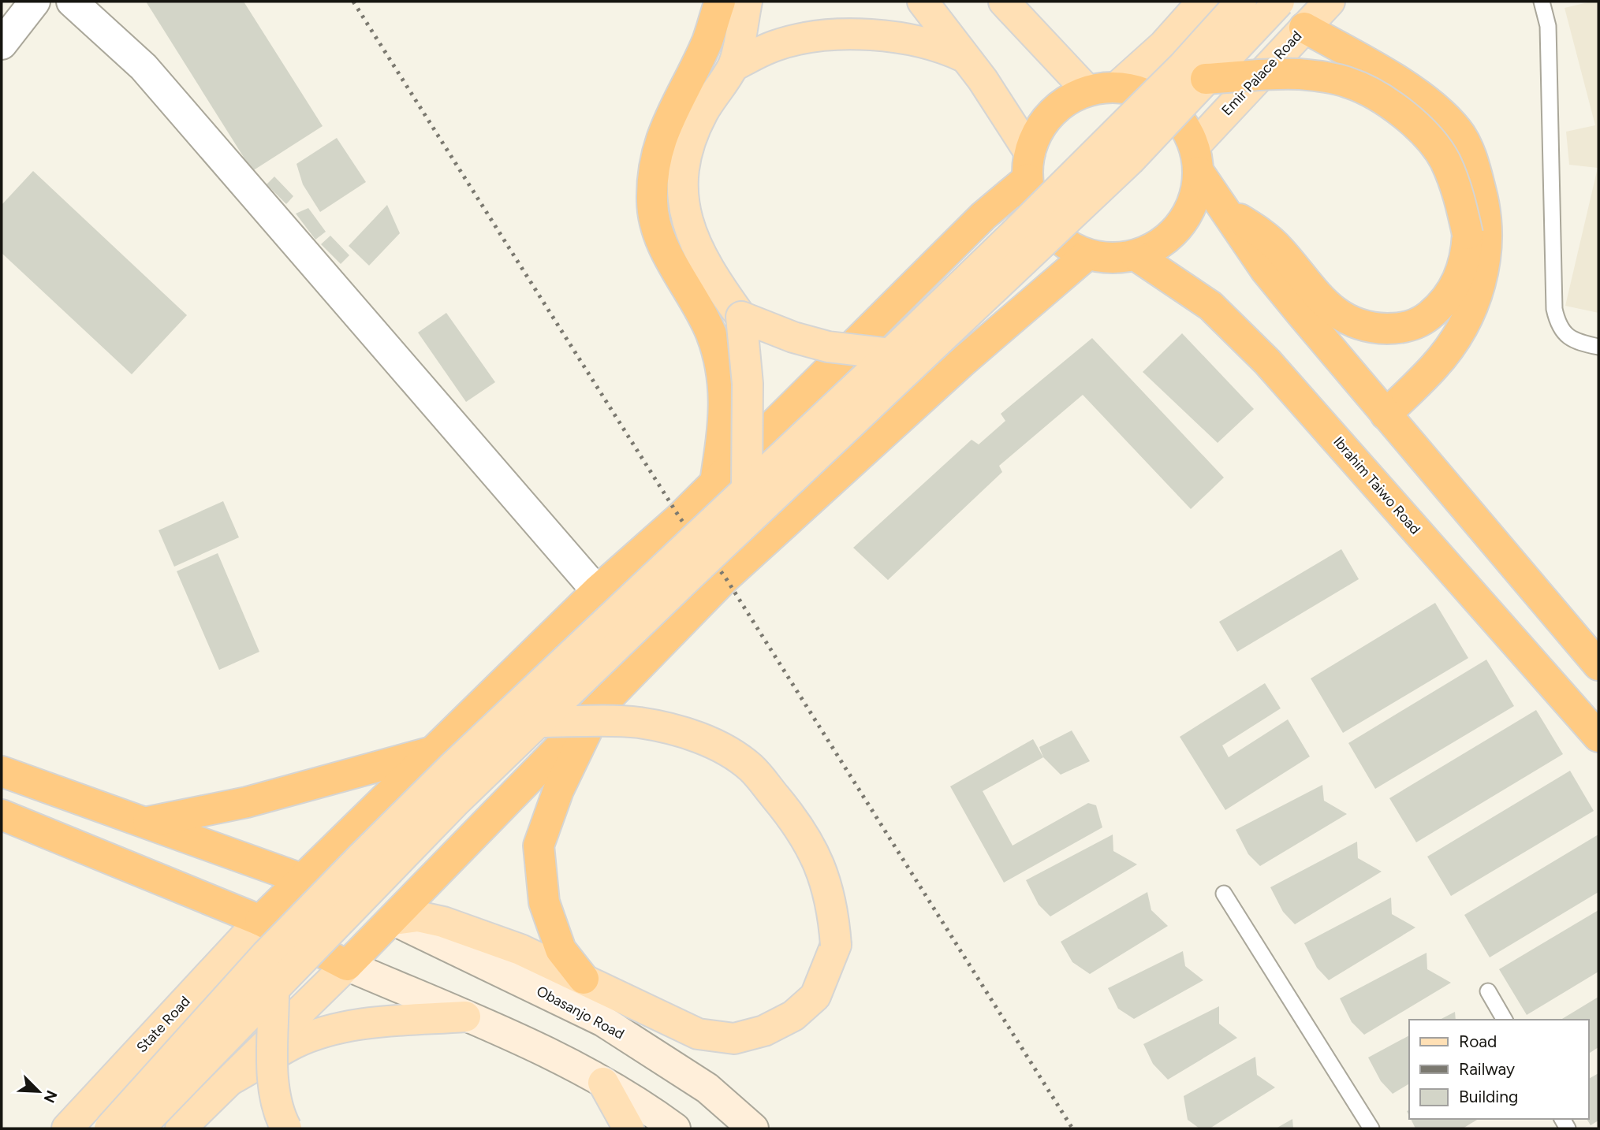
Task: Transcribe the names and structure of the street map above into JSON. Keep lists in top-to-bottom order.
{
  "streets": {
    "highway": ["Ibrahim Taiwo Road"],
    "main road": ["Emir Palace Road", "Obasanjo Road", "State Road"]
  },
  "crossings": [
    ["Emir Palace Road", "Ibrahim Taiwo Road"]
  ],
  "legend": ["Road", "Railway", "Building"],
  "north": "bottom right"
}
